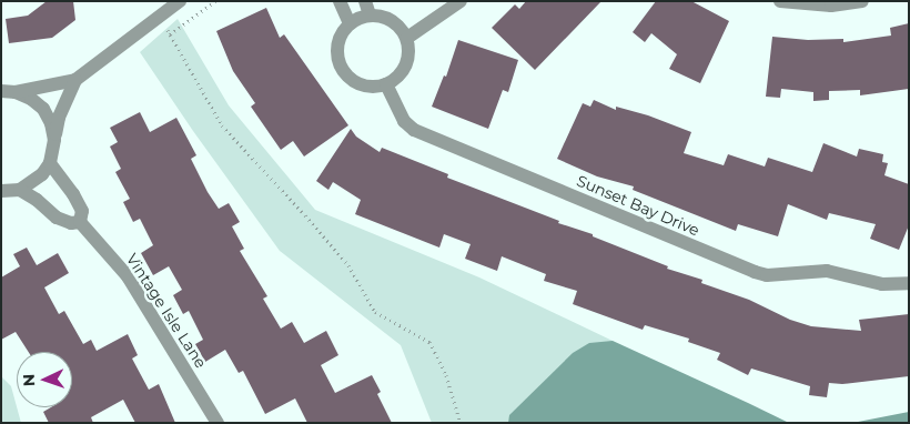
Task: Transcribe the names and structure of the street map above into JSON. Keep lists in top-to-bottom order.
{
  "streets": {
    "street": ["Sunset Bay Drive", "Vintage Isle Lane"]
  },
  "north": "left"
}
